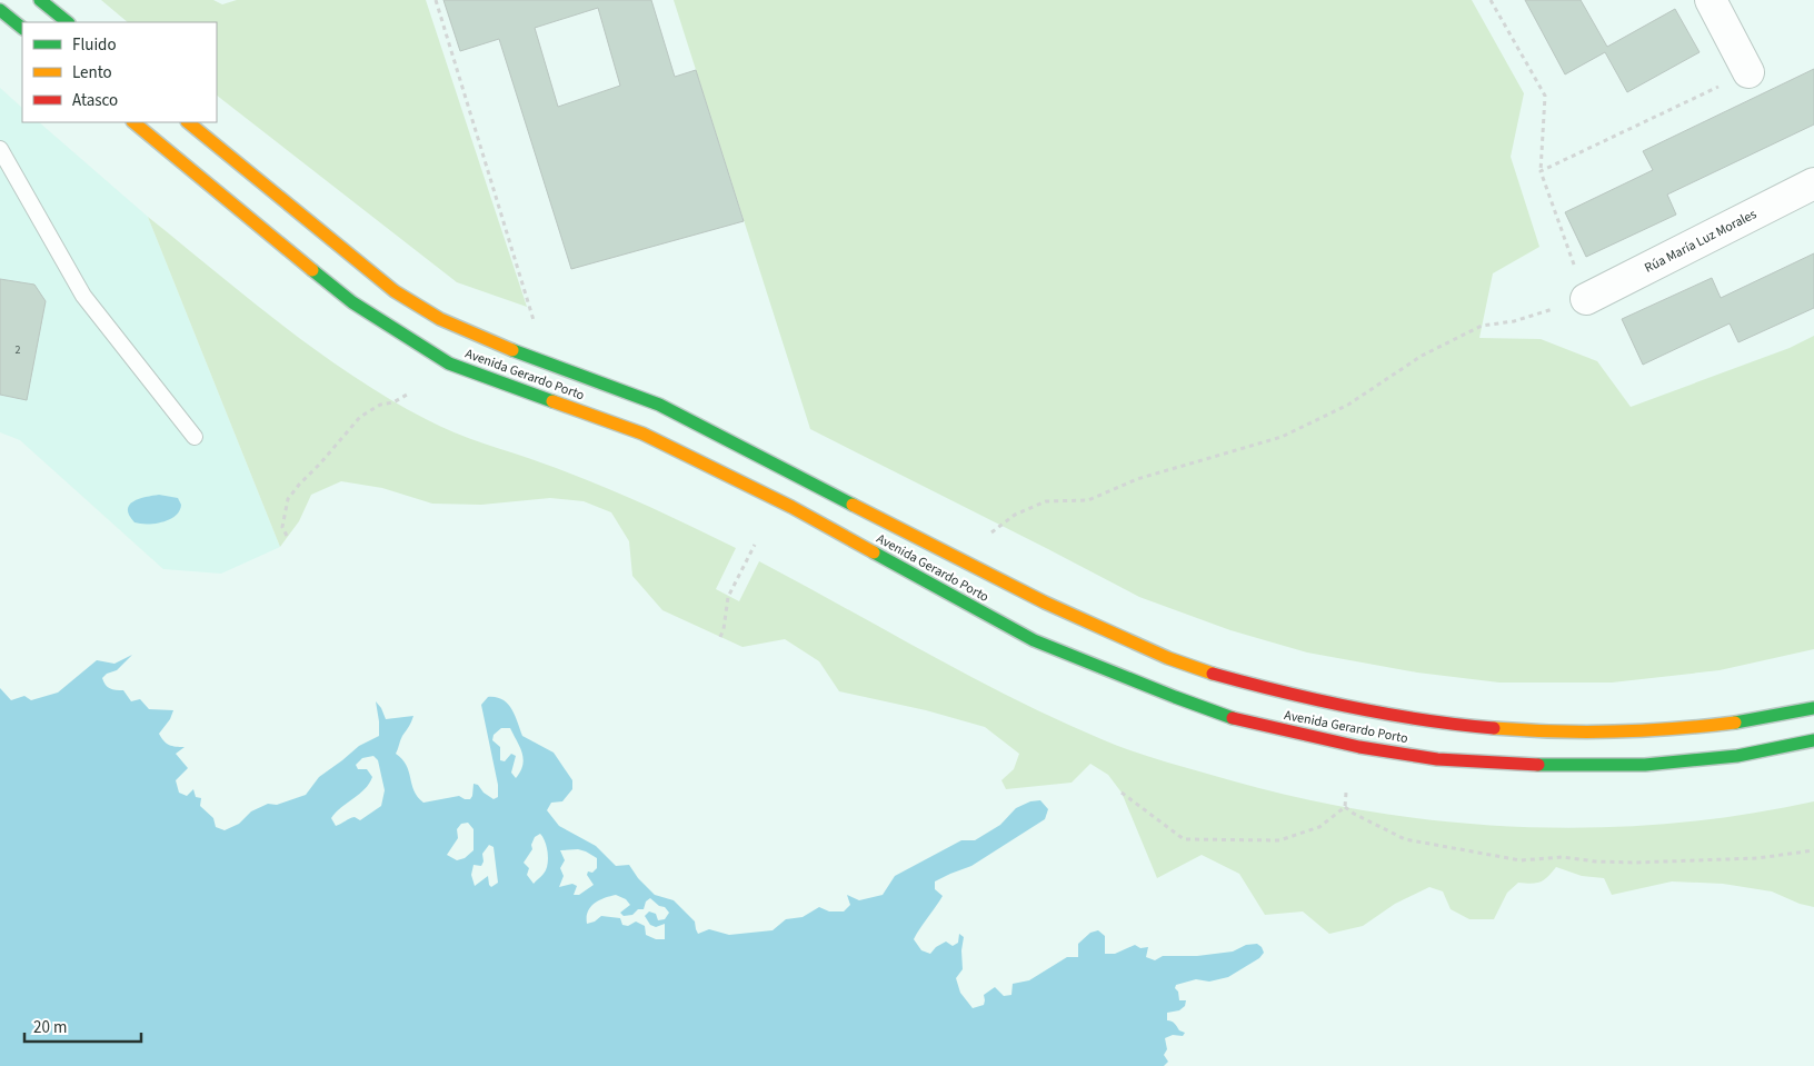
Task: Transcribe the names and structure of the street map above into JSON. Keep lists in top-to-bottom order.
{
  "streets": {
    "street": ["Rúa María Luz Morales", "Avenida Gerardo Porto"]
  },
  "house_numbers": ["2"],
  "legend": ["Fluido", "Lento", "Atasco"],
  "scale_bar": "20 m"
}
